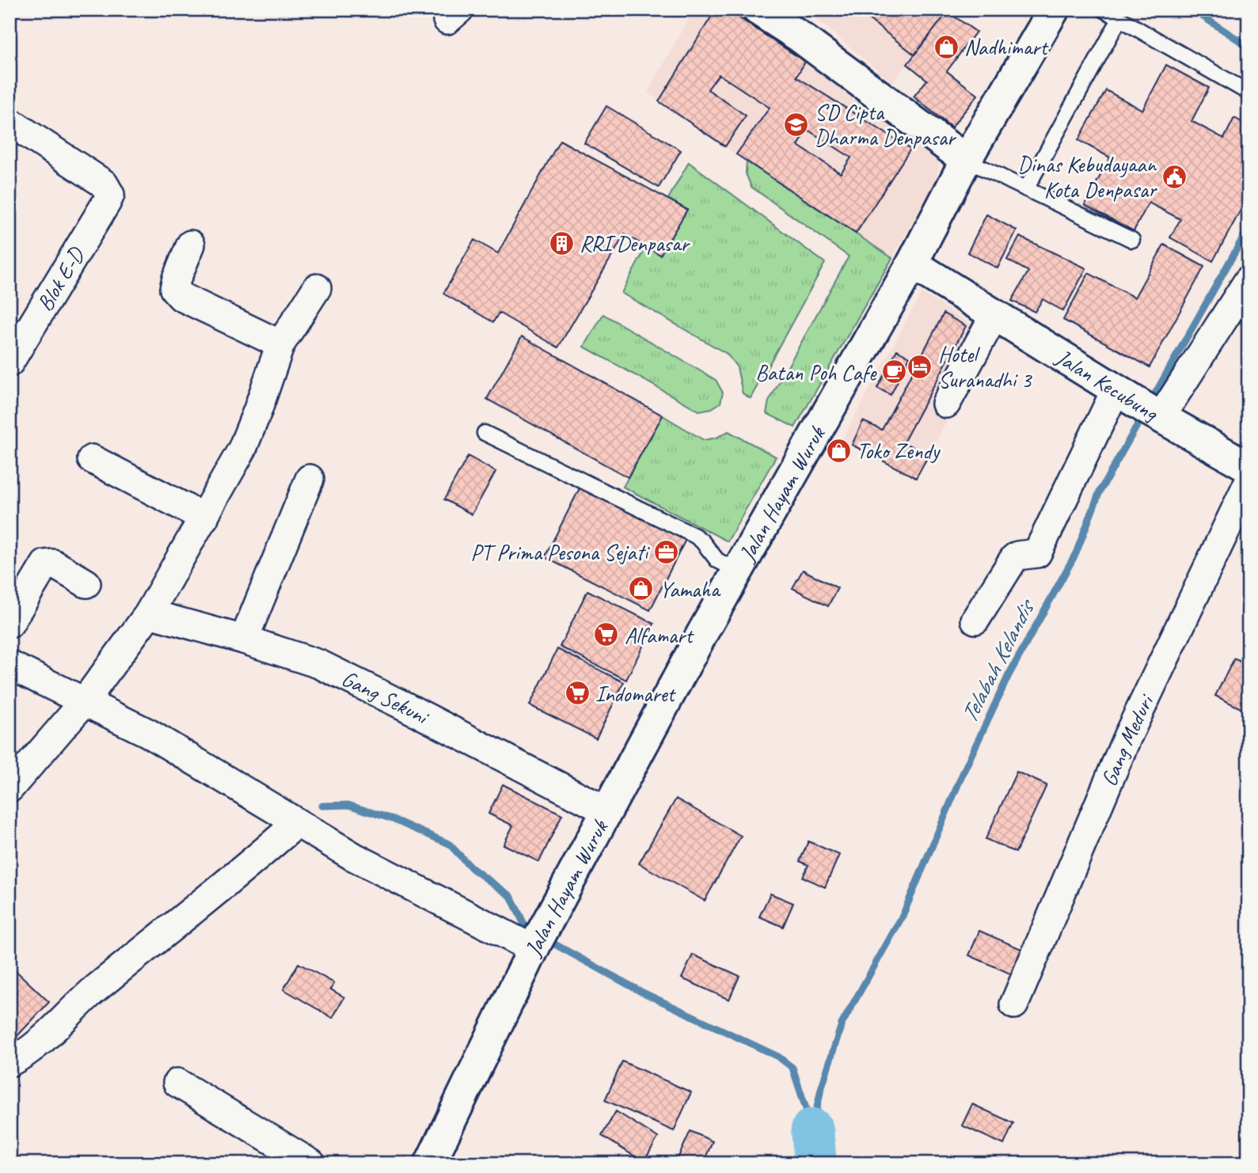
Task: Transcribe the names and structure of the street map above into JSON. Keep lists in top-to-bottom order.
{
  "streets": {
    "main road": ["Jalan Kecubung", "Jalan Hayam Wuruk"],
    "street": ["Blok E-D", "Gang Sekuni", "Gang Meduri"]
  },
  "crossings": [
    ["Jalan Kecubung", "Jalan Hayam Wuruk"],
    ["Jalan Hayam Wuruk", "Gang Sekuni"]
  ],
  "water": ["Telabah Kelandis"],
  "places": {
    "shop": ["Nadhimart", "Toko Zendy", "Yamaha"],
    "school or university": ["SD Cipta Dharma Denpasar"],
    "public building": ["Dinas Kebudayaan Kota Denpasar"],
    "building": ["RRI Denpasar"],
    "hotel": ["Hotel Suranadhi 3"],
    "cafe": ["Batan Poh Cafe"],
    "office": ["PT Prima Pesona Sejati"],
    "supermarket": ["Alfamart", "Indomaret"]
  }
}
